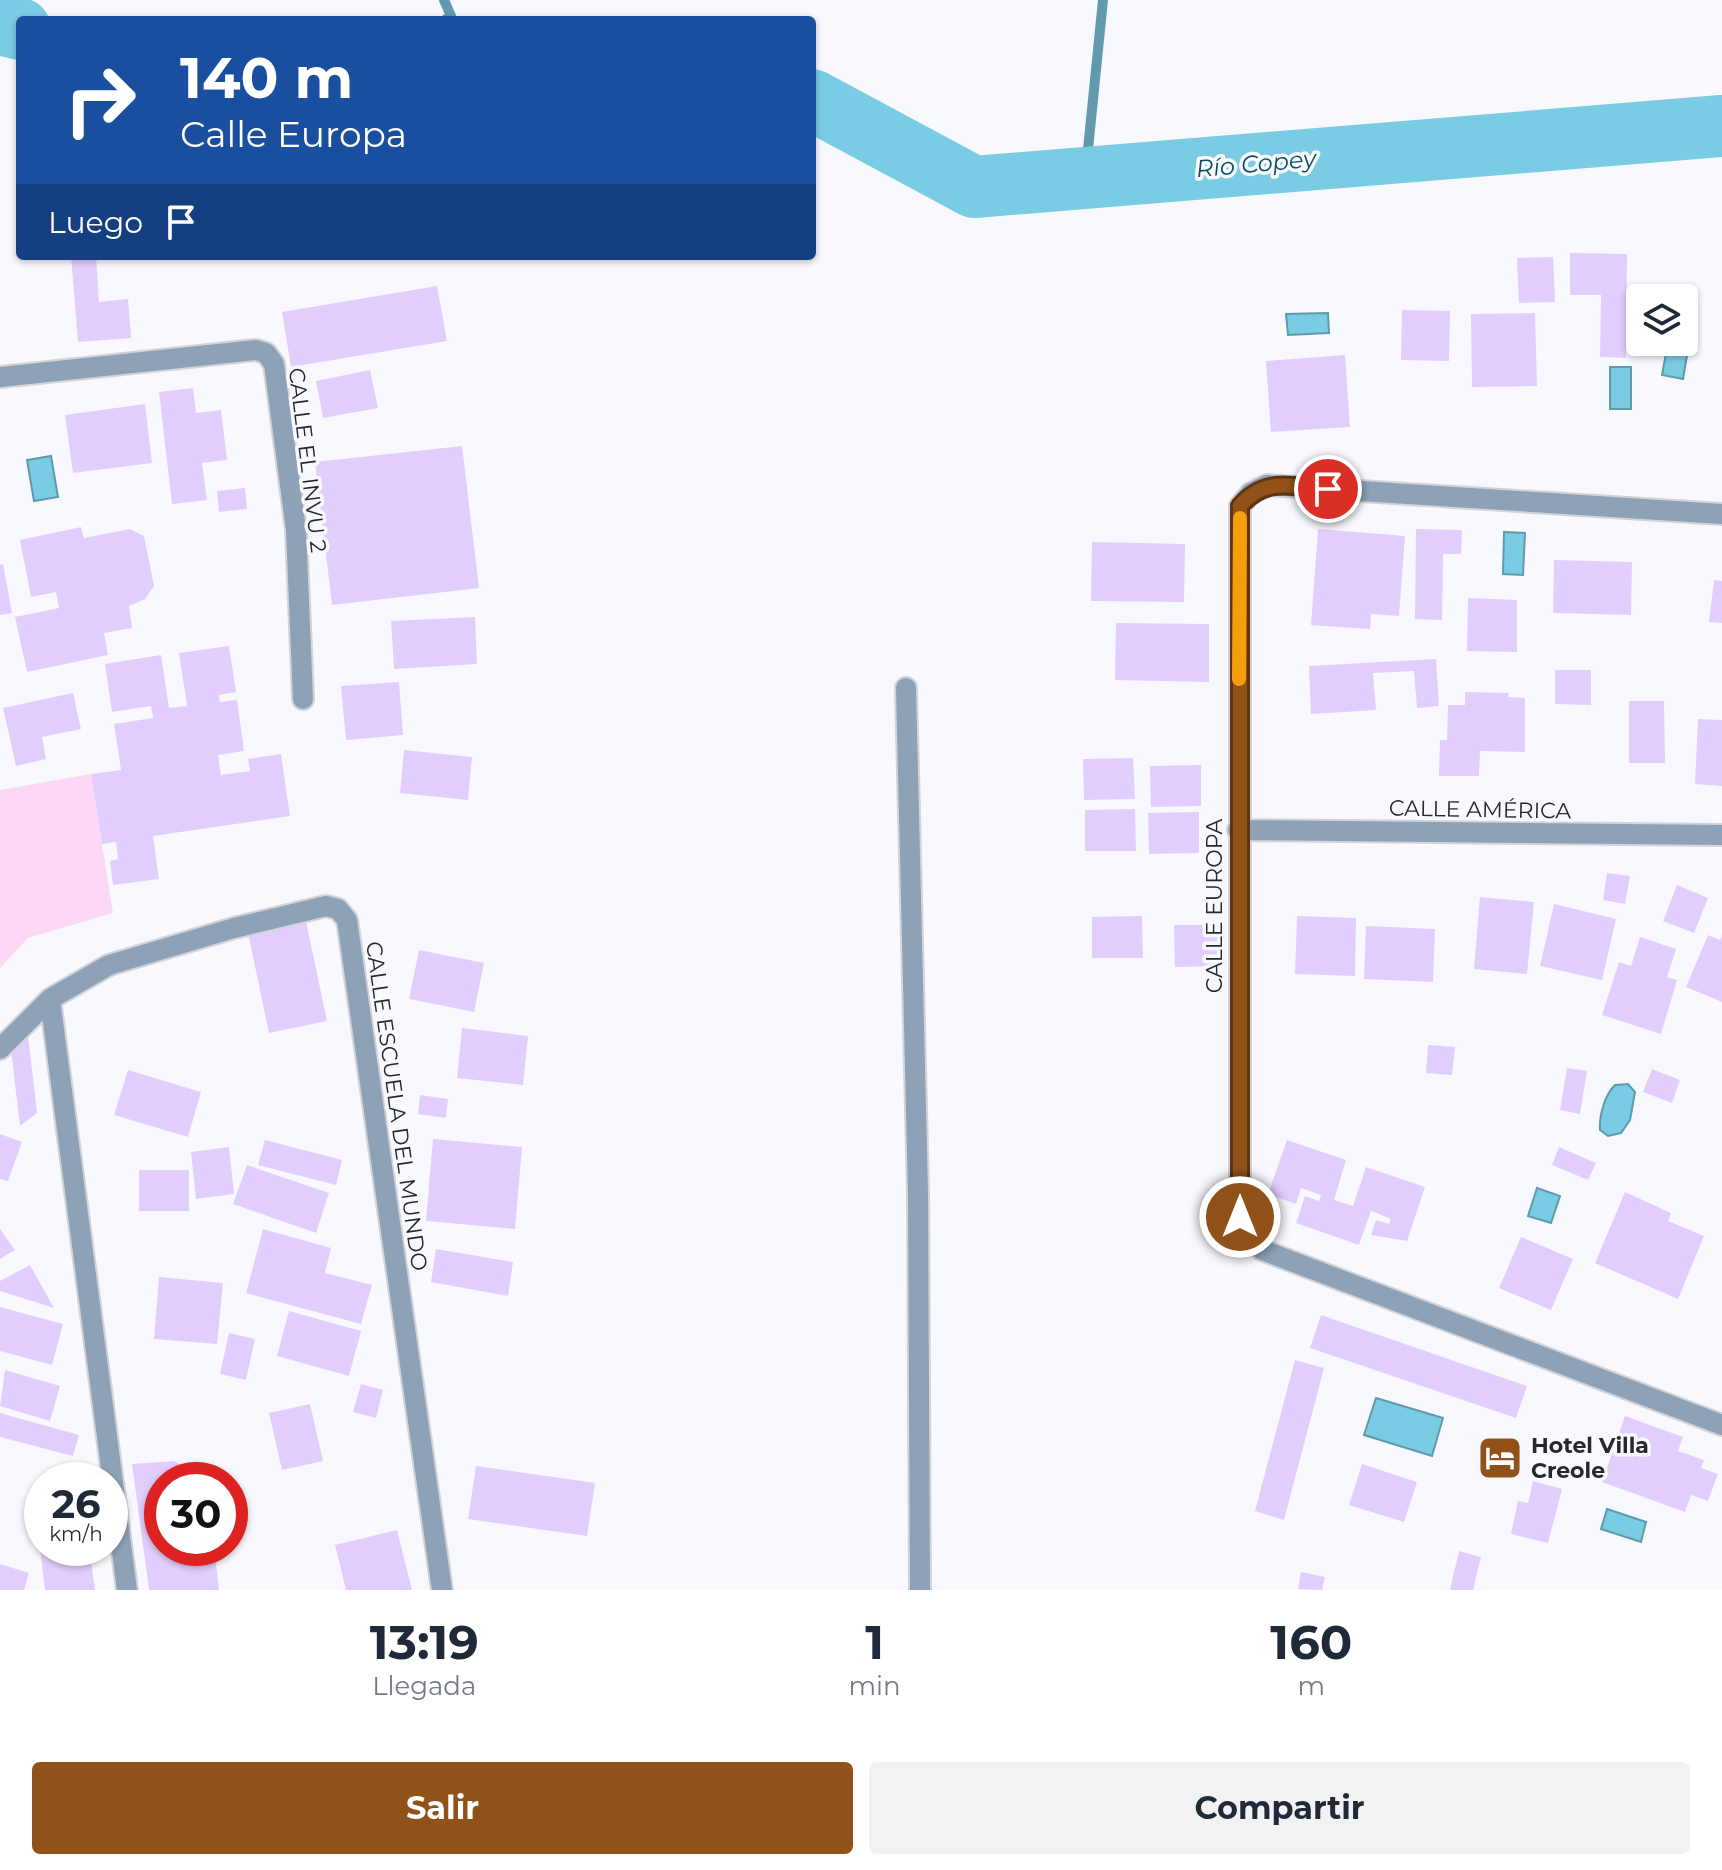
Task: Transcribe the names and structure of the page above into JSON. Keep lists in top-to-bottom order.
{
  "streets": {
    "street": [
      "CALLE EL INVU 2",
      "CALLE AMÉRICA",
      "CALLE EUROPA",
      "CALLE ESCUELA DEL MUNDO"
    ]
  },
  "crossings": [
    ["CALLE AMÉRICA", "CALLE EUROPA"]
  ],
  "water": ["Río Copey"],
  "places": {
    "hotel": ["Hotel Villa Creole"]
  },
  "page": {
    "turn": ["140 m", "Calle Europa"],
    "then": "Luego",
    "speed": "26 km/h",
    "limit": "30",
    "eta": [
      "13:19",
      "Llegada",
      "1",
      "min",
      "160",
      "m"
    ],
    "buttons": ["Salir", "Compartir"]
  }
}
